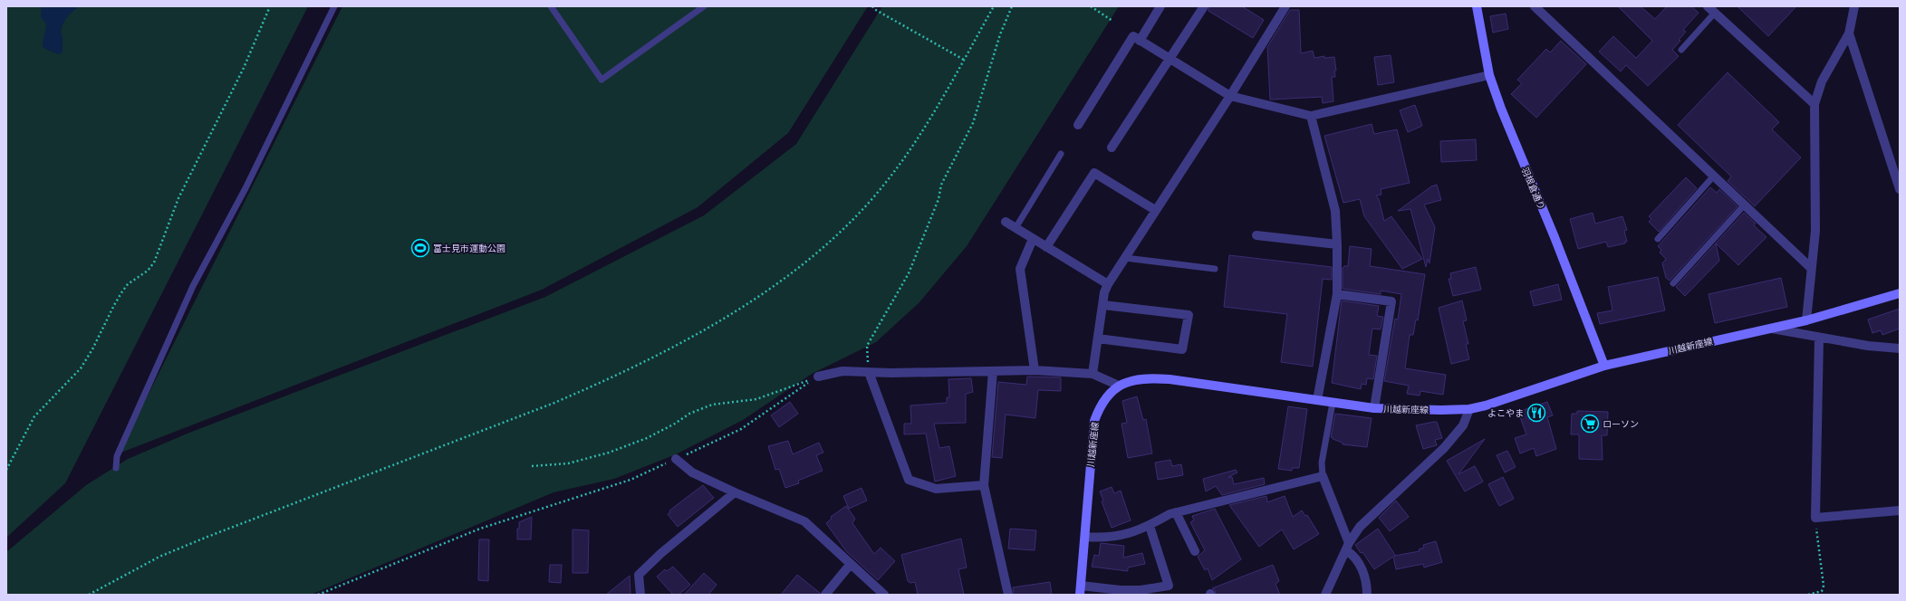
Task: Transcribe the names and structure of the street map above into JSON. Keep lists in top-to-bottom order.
{
  "streets": {
    "main road": ["羽根倉通り", "川越新座線"]
  },
  "crossings": [
    ["羽根倉通り", "川越新座線"]
  ],
  "places": {
    "sports": ["富士見市運動公園"],
    "restaurant": ["よこやま"],
    "supermarket": ["ローソン"]
  }
}
